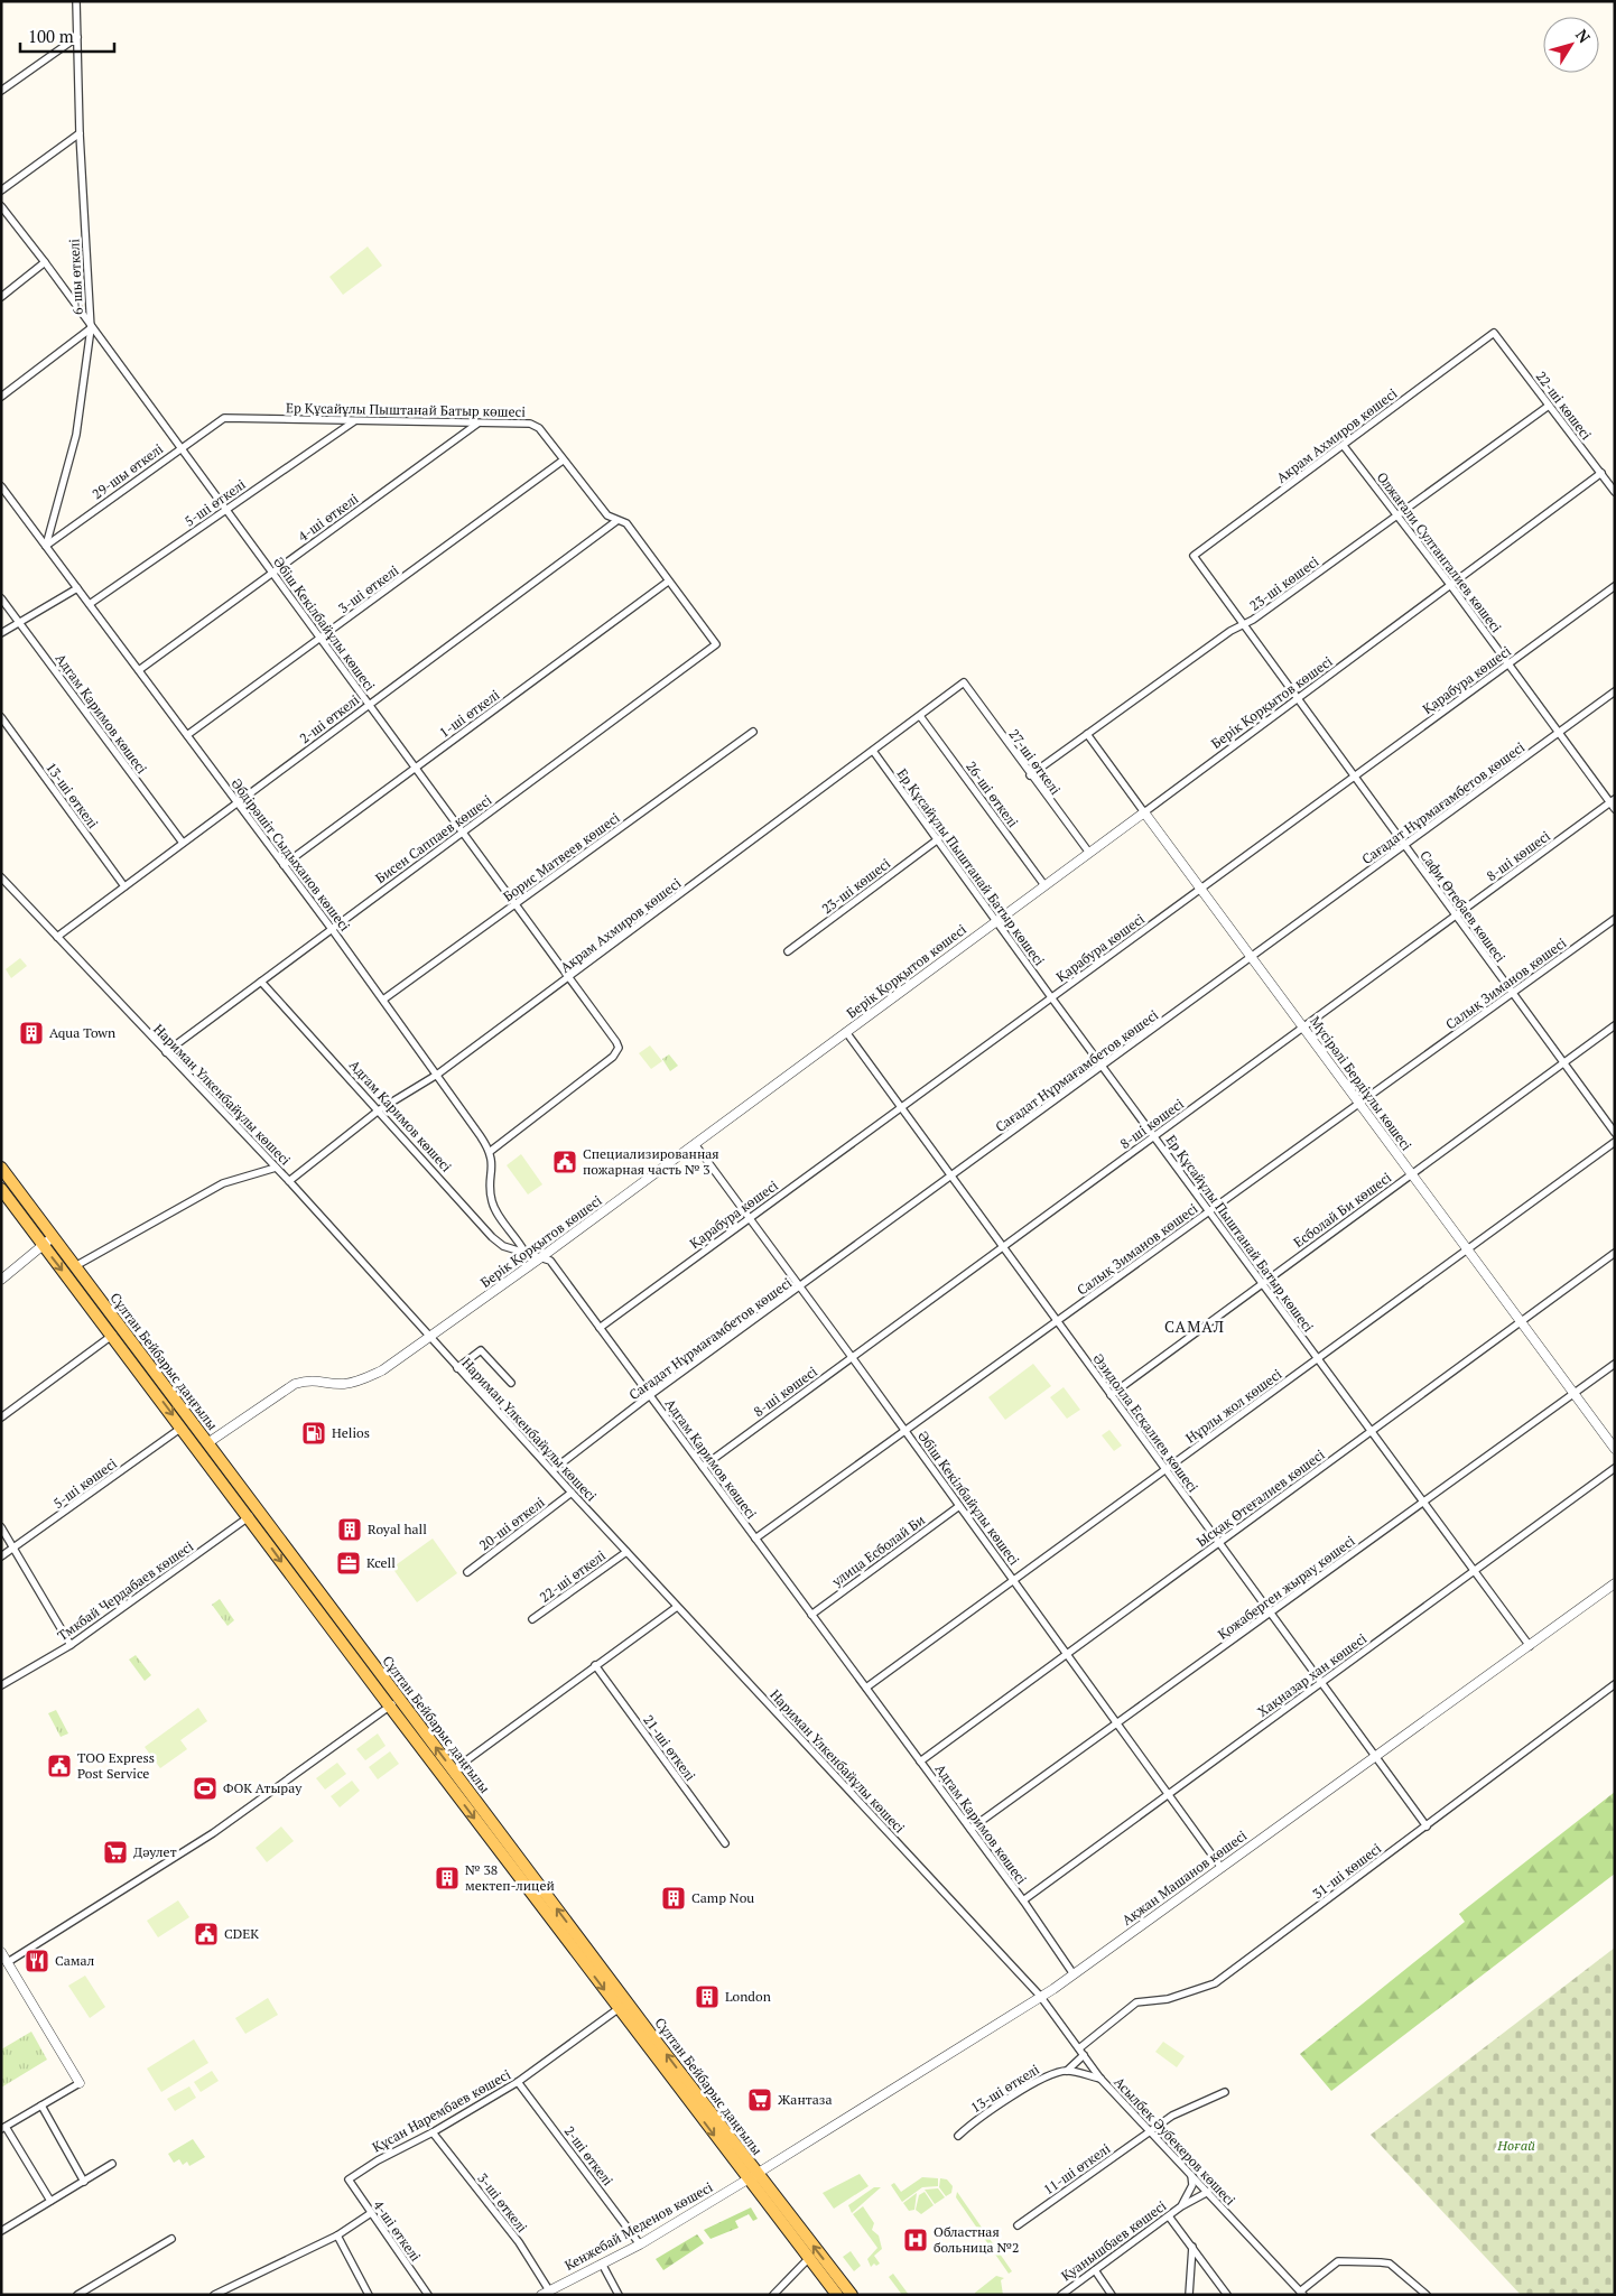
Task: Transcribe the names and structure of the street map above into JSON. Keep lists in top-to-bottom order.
{
  "streets": {
    "main road": ["Сұлтан Бейбарыс даңғылы"],
    "street": [
      "6-шы өткелі",
      "22-ші көшесі",
      "Ер Құсайұлы Пыштанай Батыр көшесі",
      "Акрам Ахмиров көшесі",
      "29-шы өткелі",
      "5-ші өткелі",
      "4-ші өткелі",
      "Олжағали Султангалиев көшесі",
      "23-шi көшесi",
      "3-ші өткелі",
      "Әбіш Кекілбайұлы көшесі",
      "Қарабура көшесі",
      "Берік Қорқытов көшесі",
      "Адгам Каримов көшесі",
      "1-ші өткелі",
      "2-ші өткелі",
      "27-ші өткелі",
      "26-ші өткелі",
      "13-ші өткелі",
      "Сағадат Нұрмағамбетов көшесі",
      "Бисен Саппаев көшесі",
      "Әбдірәшіт Сыдыханов көшесі",
      "8-шi көшесi",
      "Борис Матвеев көшесі",
      "Сафи Өтебаев көшесі",
      "Салық Зиманов көшесі",
      "Мүсірәлі Бердіұлы көшесі",
      "Нариман Үлкенбайұлы көшесі",
      "Есболай Би көшесі",
      "Нұрлы жол көшесі",
      "Әзидолла Есқалиев көшесі",
      "5-ші көшесі",
      "Ысқақ Өтеғалиев көшесі",
      "20-ші өткелі",
      "улица Есболай Би",
      "22-ші өткелі",
      "Қожаберген жырау көшесі",
      "Тмкбай Чердабаев көшесі",
      "Хақназар хан көшесі",
      "21-ші өткелі",
      "31-ші көшесі",
      "Ақжан Машанов көшесі",
      "Құсан Нарембаев көшесі",
      "Асылбек Әубекеров көшесі",
      "11-ші өткелі",
      "Кенжебай Меденов көшесі",
      "Қуанышбаев көшесі"
    ]
  },
  "crossings": [
    ["6-шы өткелі", "29-шы өткелі"],
    ["6-шы өткелі", "Әбіш Кекілбайұлы көшесі"],
    ["6-шы өткелі", "Әбдірәшіт Сыдыханов көшесі"],
    ["22-ші көшесі", "Акрам Ахмиров көшесі"],
    ["22-ші көшесі", "23-шi көшесi"],
    ["22-ші көшесі", "Берік Қорқытов көшесі"],
    ["Ер Құсайұлы Пыштанай Батыр көшесі", "Акрам Ахмиров көшесі"],
    ["Ер Құсайұлы Пыштанай Батыр көшесі", "29-шы өткелі"],
    ["Ер Құсайұлы Пыштанай Батыр көшесі", "5-ші өткелі"],
    ["Ер Құсайұлы Пыштанай Батыр көшесі", "4-ші өткелі"],
    ["Ер Құсайұлы Пыштанай Батыр көшесі", "23-шi көшесi"],
    ["Ер Құсайұлы Пыштанай Батыр көшесі", "3-ші өткелі"],
    ["Ер Құсайұлы Пыштанай Батыр көшесі", "Қарабура көшесі"],
    ["Ер Құсайұлы Пыштанай Батыр көшесі", "Берік Қорқытов көшесі"],
    ["Ер Құсайұлы Пыштанай Батыр көшесі", "1-ші өткелі"],
    ["Ер Құсайұлы Пыштанай Батыр көшесі", "2-ші өткелі"],
    ["Ер Құсайұлы Пыштанай Батыр көшесі", "Сағадат Нұрмағамбетов көшесі"],
    ["Ер Құсайұлы Пыштанай Батыр көшесі", "Бисен Саппаев көшесі"],
    ["Ер Құсайұлы Пыштанай Батыр көшесі", "8-шi көшесi"],
    ["Ер Құсайұлы Пыштанай Батыр көшесі", "Салық Зиманов көшесі"],
    ["Ер Құсайұлы Пыштанай Батыр көшесі", "Есболай Би көшесі"],
    ["Ер Құсайұлы Пыштанай Батыр көшесі", "Нұрлы жол көшесі"],
    ["Ер Құсайұлы Пыштанай Батыр көшесі", "Ысқақ Өтеғалиев көшесі"],
    ["Ер Құсайұлы Пыштанай Батыр көшесі", "Қожаберген жырау көшесі"],
    ["Ер Құсайұлы Пыштанай Батыр көшесі", "Хақназар хан көшесі"],
    ["Ер Құсайұлы Пыштанай Батыр көшесі", "Ақжан Машанов көшесі"],
    ["Акрам Ахмиров көшесі", "Олжағали Султангалиев көшесі"],
    ["Акрам Ахмиров көшесі", "Әбіш Кекілбайұлы көшесі"],
    ["Акрам Ахмиров көшесі", "Адгам Каримов көшесі"],
    ["Акрам Ахмиров көшесі", "27-ші өткелі"],
    ["Акрам Ахмиров көшесі", "26-ші өткелі"],
    ["Акрам Ахмиров көшесі", "Әбдірәшіт Сыдыханов көшесі"],
    ["Акрам Ахмиров көшесі", "Сафи Өтебаев көшесі"],
    ["Акрам Ахмиров көшесі", "Нариман Үлкенбайұлы көшесі"],
    ["29-шы өткелі", "Әбіш Кекілбайұлы көшесі"],
    ["29-шы өткелі", "Әбдірәшіт Сыдыханов көшесі"],
    ["5-ші өткелі", "Әбіш Кекілбайұлы көшесі"],
    ["5-ші өткелі", "Әбдірәшіт Сыдыханов көшесі"],
    ["4-ші өткелі", "Әбіш Кекілбайұлы көшесі"],
    ["4-ші өткелі", "Әбдірәшіт Сыдыханов көшесі"],
    ["4-ші өткелі", "Құсан Нарембаев көшесі"],
    ["Олжағали Султангалиев көшесі", "23-шi көшесi"],
    ["Олжағали Султангалиев көшесі", "Қарабура көшесі"],
    ["Олжағали Султангалиев көшесі", "Берік Қорқытов көшесі"],
    ["Олжағали Султангалиев көшесі", "Сағадат Нұрмағамбетов көшесі"],
    ["Олжағали Султангалиев көшесі", "8-шi көшесi"],
    ["23-шi көшесi", "27-ші өткелі"],
    ["23-шi көшесi", "Сафи Өтебаев көшесі"],
    ["23-шi көшесi", "Мүсірәлі Бердіұлы көшесі"],
    ["3-ші өткелі", "Әбіш Кекілбайұлы көшесі"],
    ["3-ші өткелі", "Әбдірәшіт Сыдыханов көшесі"],
    ["3-ші өткелі", "Құсан Нарембаев көшесі"],
    ["3-ші өткелі", "Кенжебай Меденов көшесі"],
    ["Әбіш Кекілбайұлы көшесі", "Қарабура көшесі"],
    ["Әбіш Кекілбайұлы көшесі", "Берік Қорқытов көшесі"],
    ["Әбіш Кекілбайұлы көшесі", "1-ші өткелі"],
    ["Әбіш Кекілбайұлы көшесі", "2-ші өткелі"],
    ["Әбіш Кекілбайұлы көшесі", "Сағадат Нұрмағамбетов көшесі"],
    ["Әбіш Кекілбайұлы көшесі", "Бисен Саппаев көшесі"],
    ["Әбіш Кекілбайұлы көшесі", "Әбдірәшіт Сыдыханов көшесі"],
    ["Әбіш Кекілбайұлы көшесі", "8-шi көшесi"],
    ["Әбіш Кекілбайұлы көшесі", "Борис Матвеев көшесі"],
    ["Әбіш Кекілбайұлы көшесі", "Салық Зиманов көшесі"],
    ["Әбіш Кекілбайұлы көшесі", "Нұрлы жол көшесі"],
    ["Әбіш Кекілбайұлы көшесі", "Ысқақ Өтеғалиев көшесі"],
    ["Әбіш Кекілбайұлы көшесі", "улица Есболай Би"],
    ["Әбіш Кекілбайұлы көшесі", "Қожаберген жырау көшесі"],
    ["Әбіш Кекілбайұлы көшесі", "Хақназар хан көшесі"],
    ["Әбіш Кекілбайұлы көшесі", "Ақжан Машанов көшесі"],
    ["Қарабура көшесі", "Адгам Каримов көшесі"],
    ["Қарабура көшесі", "Сафи Өтебаев көшесі"],
    ["Қарабура көшесі", "Мүсірәлі Бердіұлы көшесі"],
    ["Қарабура көшесі", "Әзидолла Есқалиев көшесі"],
    ["Берік Қорқытов көшесі", "Адгам Каримов көшесі"],
    ["Берік Қорқытов көшесі", "27-ші өткелі"],
    ["Берік Қорқытов көшесі", "26-ші өткелі"],
    ["Берік Қорқытов көшесі", "Сафи Өтебаев көшесі"],
    ["Берік Қорқытов көшесі", "Мүсірәлі Бердіұлы көшесі"],
    ["Берік Қорқытов көшесі", "Нариман Үлкенбайұлы көшесі"],
    ["Берік Қорқытов көшесі", "Сұлтан Бейбарыс даңғылы"],
    ["Берік Қорқытов көшесі", "Әзидолла Есқалиев көшесі"],
    ["Адгам Каримов көшесі", "2-ші өткелі"],
    ["Адгам Каримов көшесі", "Сағадат Нұрмағамбетов көшесі"],
    ["Адгам Каримов көшесі", "Бисен Саппаев көшесі"],
    ["Адгам Каримов көшесі", "8-шi көшесi"],
    ["Адгам Каримов көшесі", "Салық Зиманов көшесі"],
    ["Адгам Каримов көшесі", "Нұрлы жол көшесі"],
    ["Адгам Каримов көшесі", "Ысқақ Өтеғалиев көшесі"],
    ["Адгам Каримов көшесі", "улица Есболай Би"],
    ["Адгам Каримов көшесі", "Қожаберген жырау көшесі"],
    ["Адгам Каримов көшесі", "Хақназар хан көшесі"],
    ["Адгам Каримов көшесі", "Ақжан Машанов көшесі"],
    ["1-ші өткелі", "Әбдірәшіт Сыдыханов көшесі"],
    ["2-ші өткелі", "13-ші өткелі"],
    ["2-ші өткелі", "Әбдірәшіт Сыдыханов көшесі"],
    ["2-ші өткелі", "Нариман Үлкенбайұлы көшесі"],
    ["2-ші өткелі", "Құсан Нарембаев көшесі"],
    ["2-ші өткелі", "Кенжебай Меденов көшесі"],
    ["Сағадат Нұрмағамбетов көшесі", "Сафи Өтебаев көшесі"],
    ["Сағадат Нұрмағамбетов көшесі", "Мүсірәлі Бердіұлы көшесі"],
    ["Сағадат Нұрмағамбетов көшесі", "Нариман Үлкенбайұлы көшесі"],
    ["Сағадат Нұрмағамбетов көшесі", "Әзидолла Есқалиев көшесі"],
    ["Бисен Саппаев көшесі", "Әбдірәшіт Сыдыханов көшесі"],
    ["Бисен Саппаев көшесі", "Нариман Үлкенбайұлы көшесі"],
    ["Әбдірәшіт Сыдыханов көшесі", "Борис Матвеев көшесі"],
    ["8-шi көшесi", "Сафи Өтебаев көшесі"],
    ["8-шi көшесi", "Мүсірәлі Бердіұлы көшесі"],
    ["8-шi көшесi", "Әзидолла Есқалиев көшесі"],
    ["Сафи Өтебаев көшесі", "Салық Зиманов көшесі"],
    ["Сафи Өтебаев көшесі", "Есболай Би көшесі"],
    ["Салық Зиманов көшесі", "Мүсірәлі Бердіұлы көшесі"],
    ["Салық Зиманов көшесі", "Әзидолла Есқалиев көшесі"],
    ["Мүсірәлі Бердіұлы көшесі", "Есболай Би көшесі"],
    ["Мүсірәлі Бердіұлы көшесі", "Нұрлы жол көшесі"],
    ["Мүсірәлі Бердіұлы көшесі", "Ысқақ Өтеғалиев көшесі"],
    ["Мүсірәлі Бердіұлы көшесі", "Қожаберген жырау көшесі"],
    ["Нариман Үлкенбайұлы көшесі", "20-ші өткелі"],
    ["Нариман Үлкенбайұлы көшесі", "22-ші өткелі"],
    ["Нариман Үлкенбайұлы көшесі", "Ақжан Машанов көшесі"],
    ["Нариман Үлкенбайұлы көшесі", "Асылбек Әубекеров көшесі"],
    ["Есболай Би көшесі", "Әзидолла Есқалиев көшесі"],
    ["Сұлтан Бейбарыс даңғылы", "5-ші көшесі"],
    ["Сұлтан Бейбарыс даңғылы", "Тмкбай Чердабаев көшесі"],
    ["Сұлтан Бейбарыс даңғылы", "Ақжан Машанов көшесі"],
    ["Сұлтан Бейбарыс даңғылы", "Құсан Нарембаев көшесі"],
    ["Сұлтан Бейбарыс даңғылы", "Кенжебай Меденов көшесі"],
    ["Нұрлы жол көшесі", "Әзидолла Есқалиев көшесі"],
    ["Әзидолла Есқалиев көшесі", "Ысқақ Өтеғалиев көшесі"],
    ["Әзидолла Есқалиев көшесі", "Қожаберген жырау көшесі"],
    ["Әзидолла Есқалиев көшесі", "Хақназар хан көшесі"],
    ["Әзидолла Есқалиев көшесі", "31-ші көшесі"],
    ["Әзидолла Есқалиев көшесі", "Ақжан Машанов көшесі"],
    ["31-ші көшесі", "Асылбек Әубекеров көшесі"],
    ["Ақжан Машанов көшесі", "Асылбек Әубекеров көшесі"],
    ["Ақжан Машанов көшесі", "Кенжебай Меденов көшесі"],
    ["Асылбек Әубекеров көшесі", "11-ші өткелі"],
    ["Асылбек Әубекеров көшесі", "Қуанышбаев көшесі"]
  ],
  "districts": ["САМАЛ"],
  "parks": ["Ноғай"],
  "places": {
    "building": [
      "Aqua Town",
      "Royal hall",
      "№ 38 мектеп-лицей",
      "Camp Nou",
      "London"
    ],
    "public building": ["Специализированная пожарная часть № 3", "ТОО Express Post Service", "CDEK"],
    "fuel station": ["Helios"],
    "office": ["Kcell"],
    "sports": ["ФОК Атырау"],
    "supermarket": ["Дәулет", "Жантаза"],
    "restaurant": ["Самал"],
    "hospital": ["Областная больница №2"]
  },
  "scale_bar": "100 m",
  "north": "top right"
}
